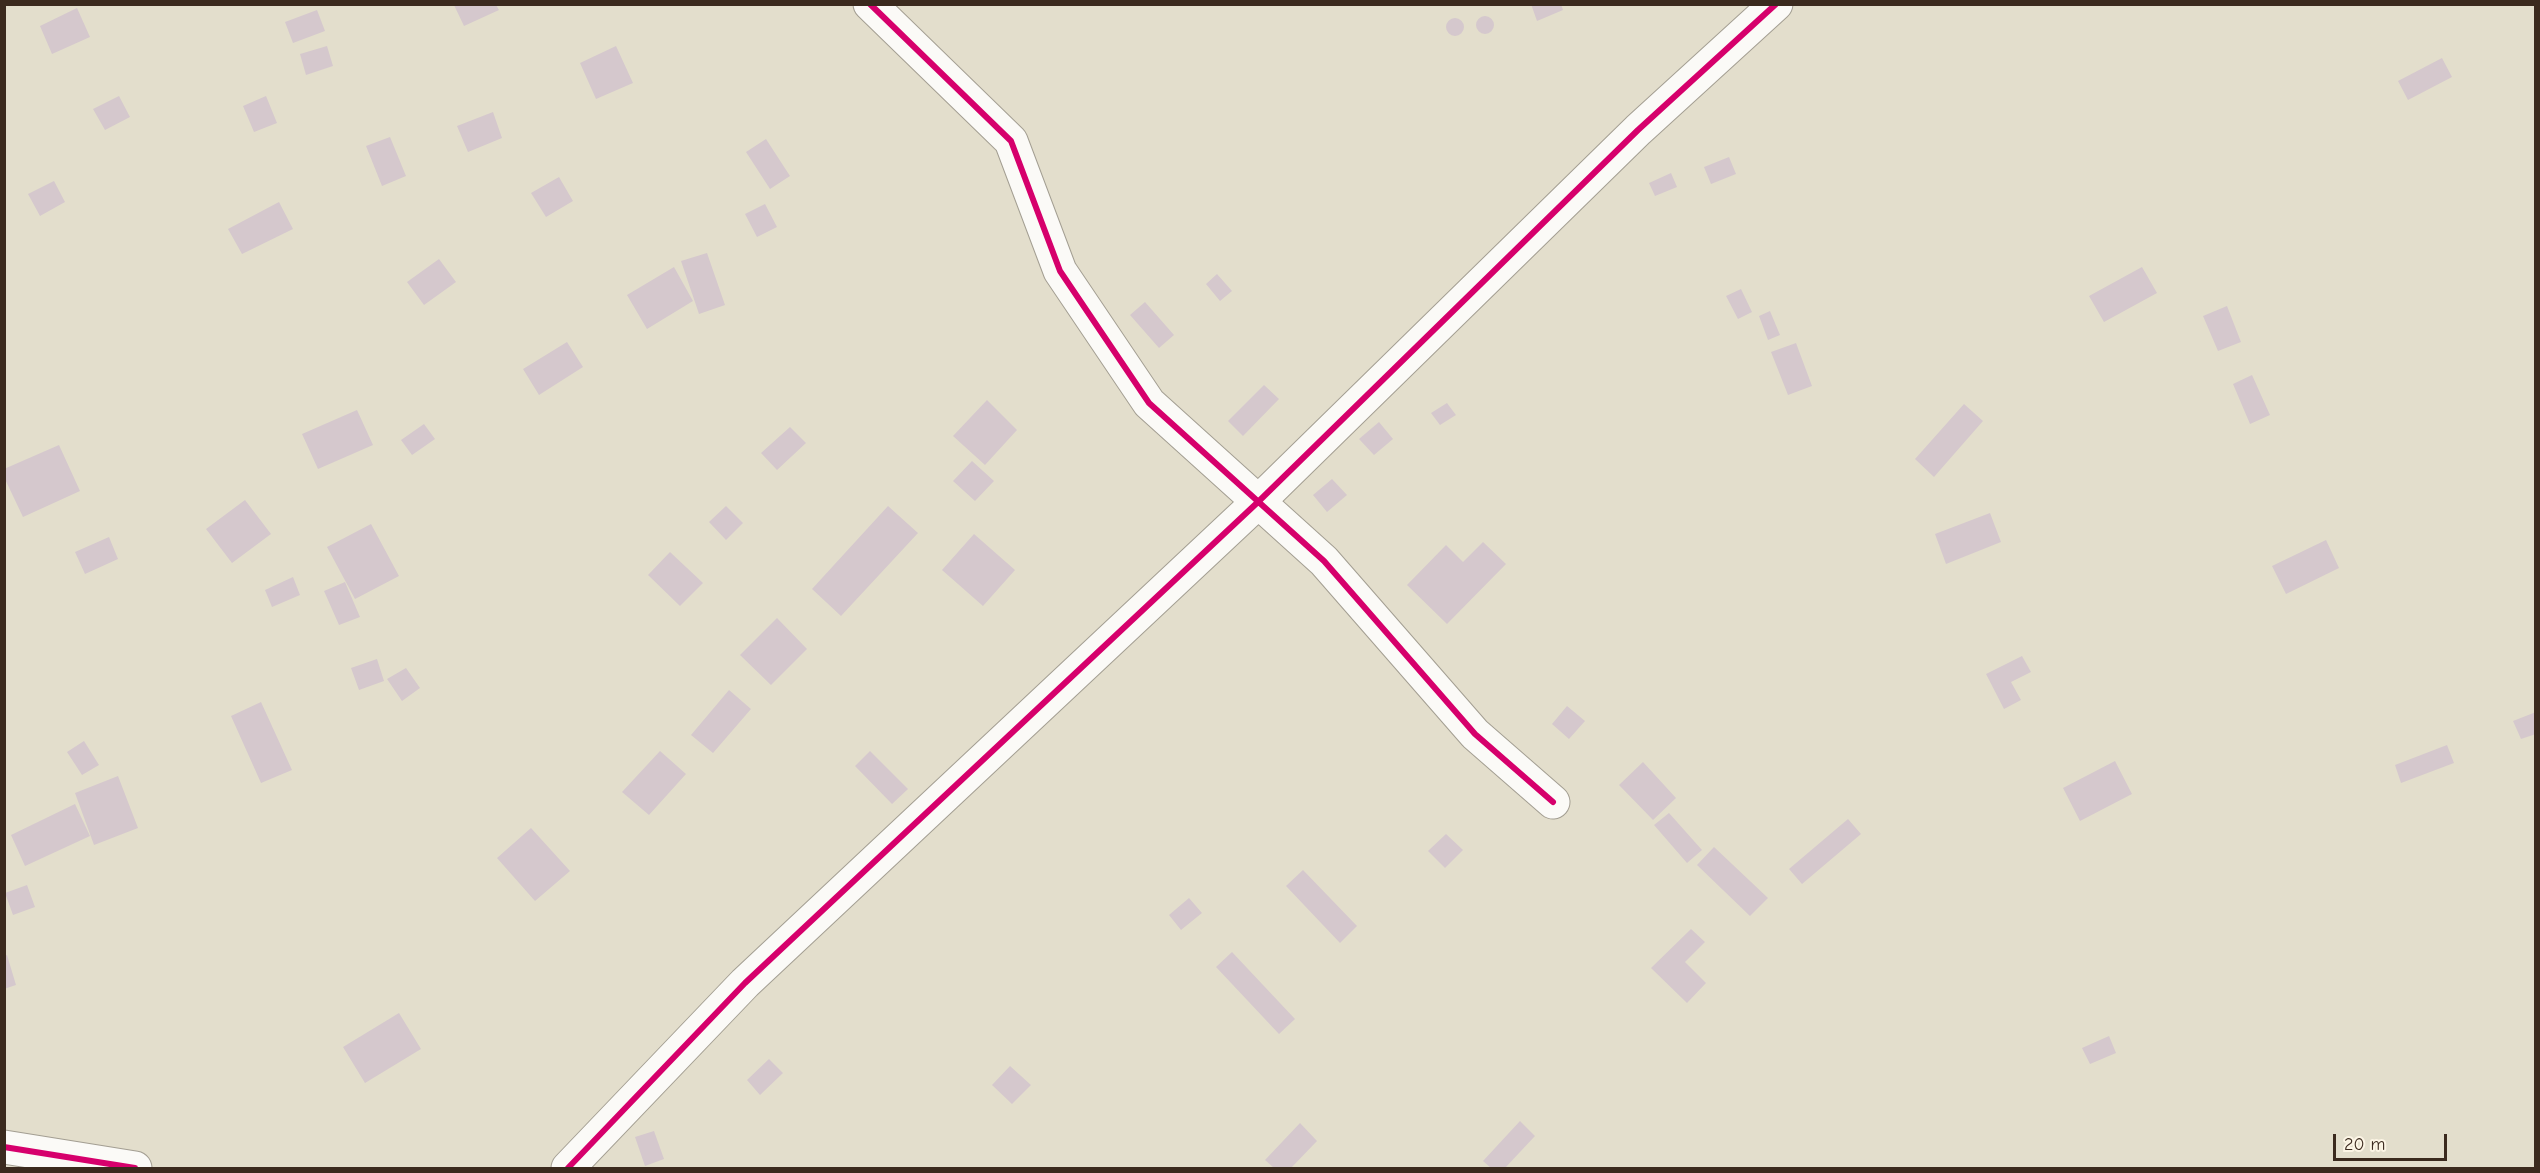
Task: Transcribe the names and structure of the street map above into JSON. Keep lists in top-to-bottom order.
{
  "scale_bar": "20 m"
}
